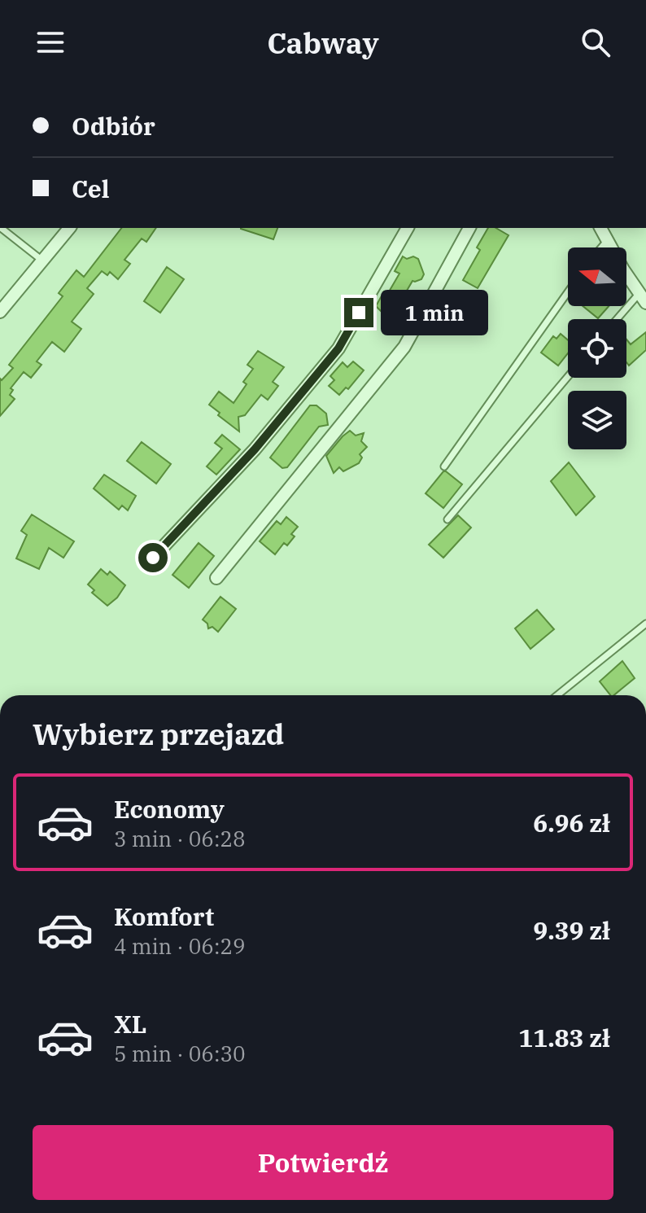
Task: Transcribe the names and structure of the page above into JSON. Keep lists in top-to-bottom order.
{
  "north": "left",
  "page": {
    "header": "Cabway",
    "banner": ["Odbiór", "Cel"],
    "bubble": "1 min",
    "heading": "Wybierz przejazd",
    "list": [
      {
        "name": "Economy",
        "note": "3 min · 06:28",
        "value": "6.96 zł"
      },
      {
        "name": "Komfort",
        "note": "4 min · 06:29",
        "value": "9.39 zł"
      },
      {
        "name": "XL",
        "note": "5 min · 06:30",
        "value": "11.83 zł"
      }
    ],
    "buttons": "Potwierdź"
  }
}
